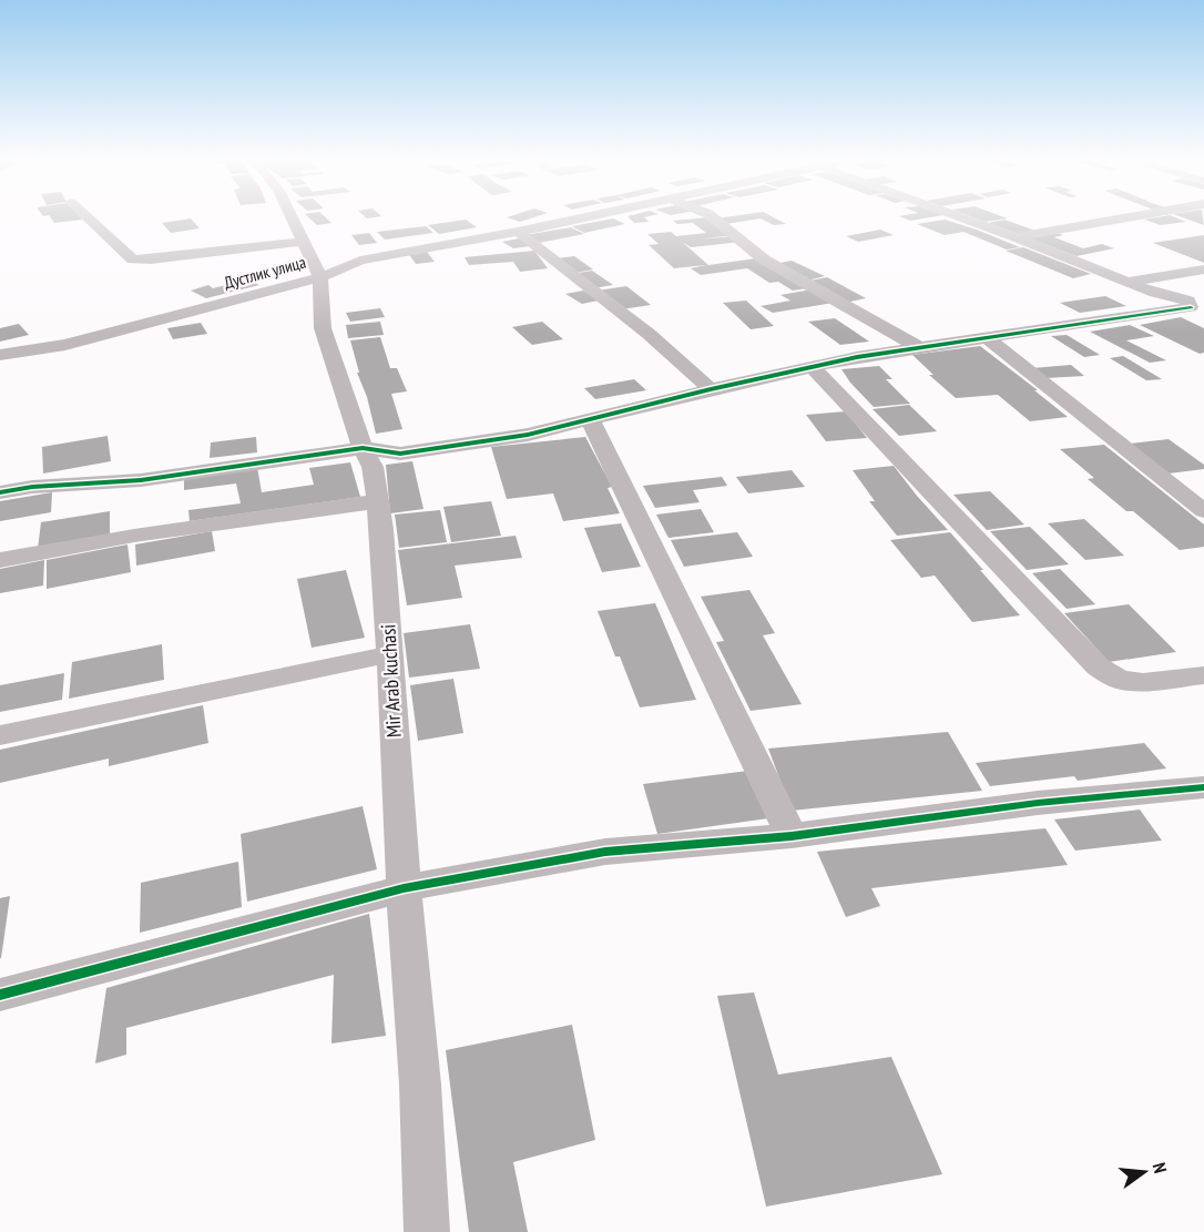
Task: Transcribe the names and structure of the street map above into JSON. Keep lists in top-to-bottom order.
{
  "streets": {
    "street": ["Дустлик улица", "Mir Arab kuchasi"]
  },
  "crossings": [
    ["Дустлик улица", "Mir Arab kuchasi"]
  ],
  "north": "right"
}
